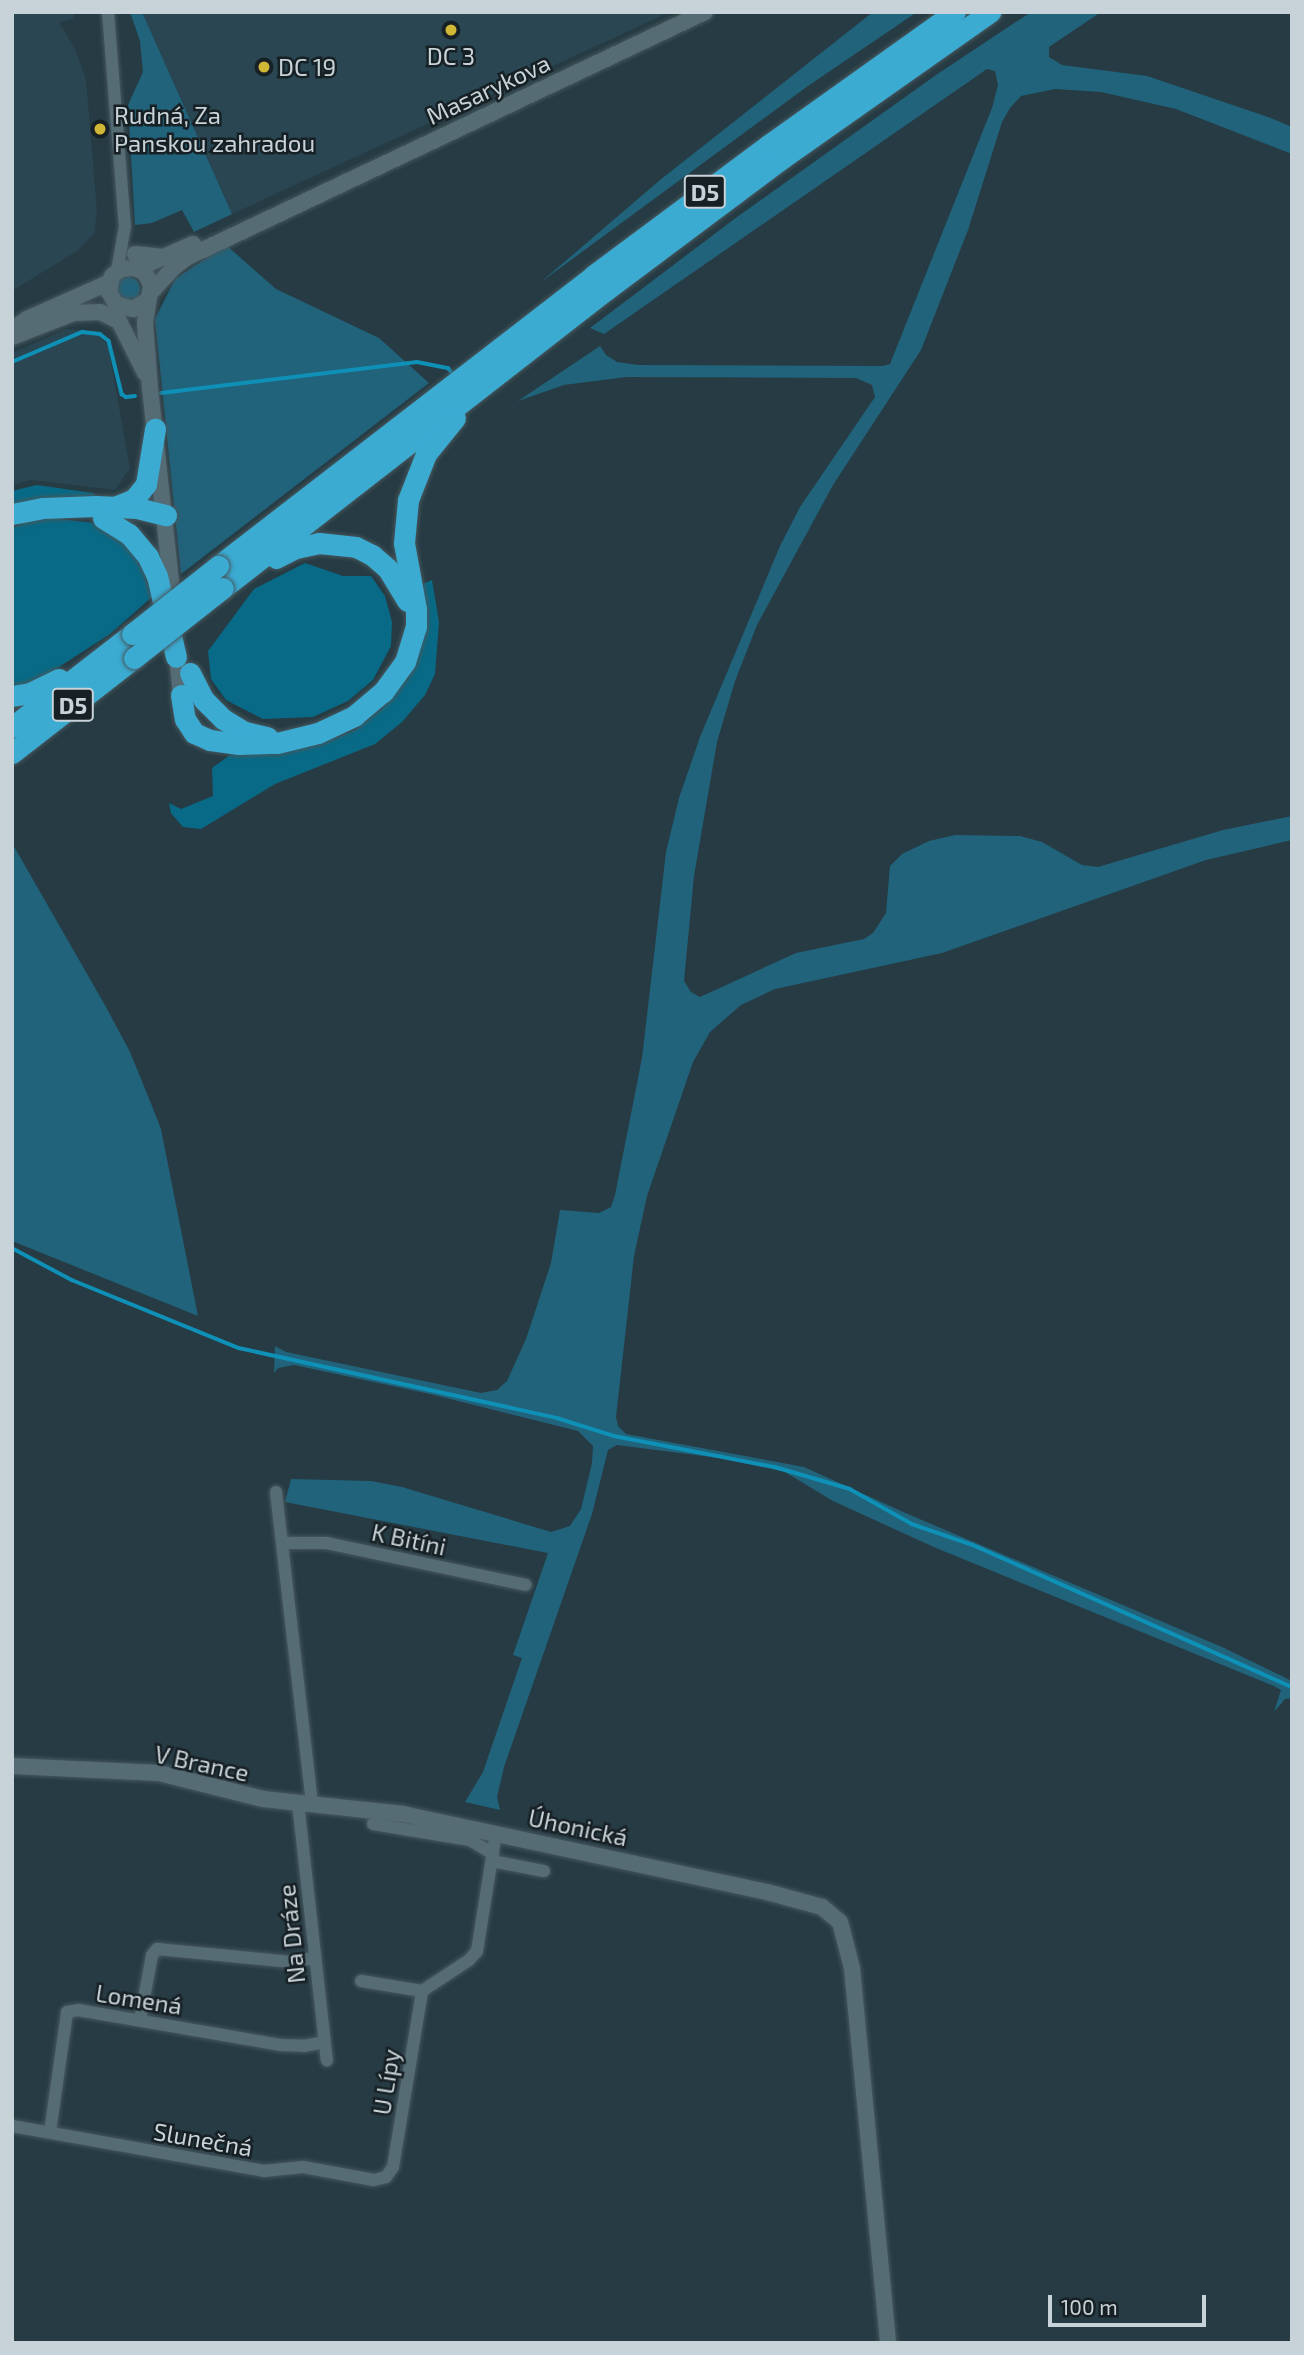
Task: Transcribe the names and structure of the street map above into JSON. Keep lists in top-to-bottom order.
{
  "streets": {
    "highway": ["D5"],
    "main road": ["Masarykova", "V Brance", "Úhonická"],
    "street": [
      "K Bitíni",
      "Na Dráze",
      "Lomená",
      "U Lípy",
      "Slunečná"
    ]
  },
  "crossings": [
    ["K Bitíni", "Na Dráze"],
    ["V Brance", "Úhonická"],
    ["V Brance", "Na Dráze"],
    ["Úhonická", "Na Dráze"],
    ["Na Dráze", "Lomená"],
    ["Lomená", "Slunečná"],
    ["U Lípy", "Slunečná"]
  ],
  "places": ["DC 3", "DC 19", "Rudná, Za Panskou zahradou"],
  "scale_bar": "100 m"
}
